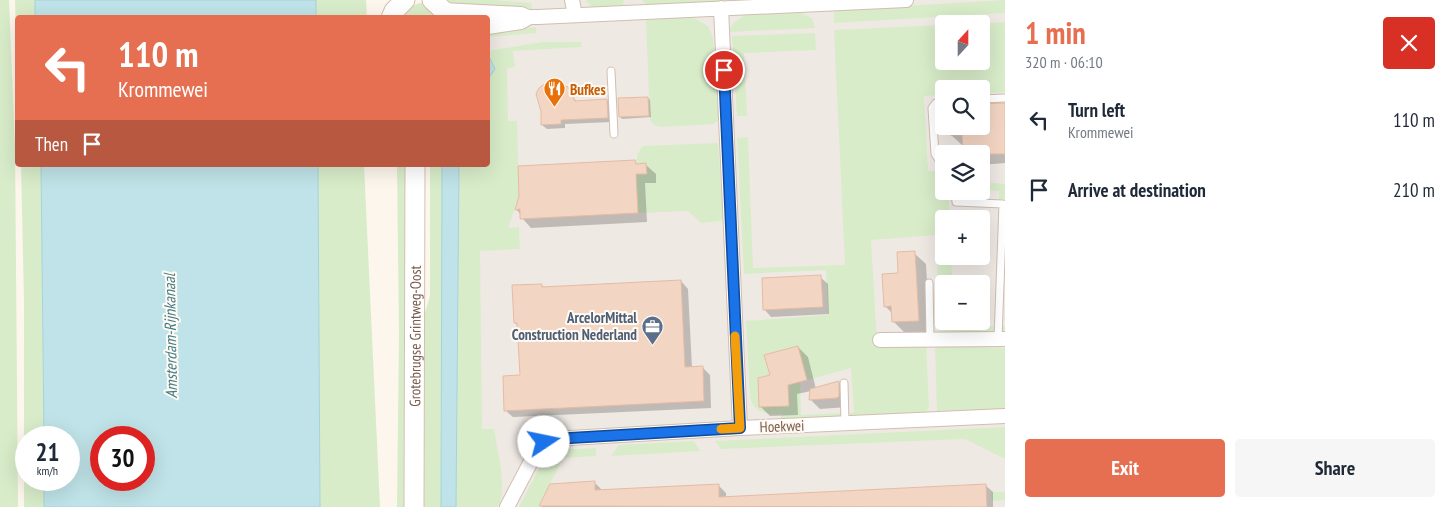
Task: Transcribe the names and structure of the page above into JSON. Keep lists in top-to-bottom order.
{
  "streets": {
    "street": ["Grotebrugse Grintweg-Oost", "Hoekwei"]
  },
  "water": ["Amsterdam-Rijnkanaal"],
  "places": {
    "restaurant": ["Bufkes"],
    "office": ["ArcelorMittal Construction Nederland"]
  },
  "north": "top",
  "page": {
    "heading": ["1 min", "320 m · 06:10"],
    "map_buttons": ["+", "−"],
    "turn": ["110 m", "Krommewei"],
    "list": [
      {
        "name": "Turn left",
        "note": "Krommewei",
        "value": "110 m"
      },
      {
        "name": "Arrive at destination",
        "value": "210 m"
      }
    ],
    "then": "Then",
    "speed": "21 km/h",
    "limit": "30",
    "buttons": ["Exit", "Share"]
  }
}
